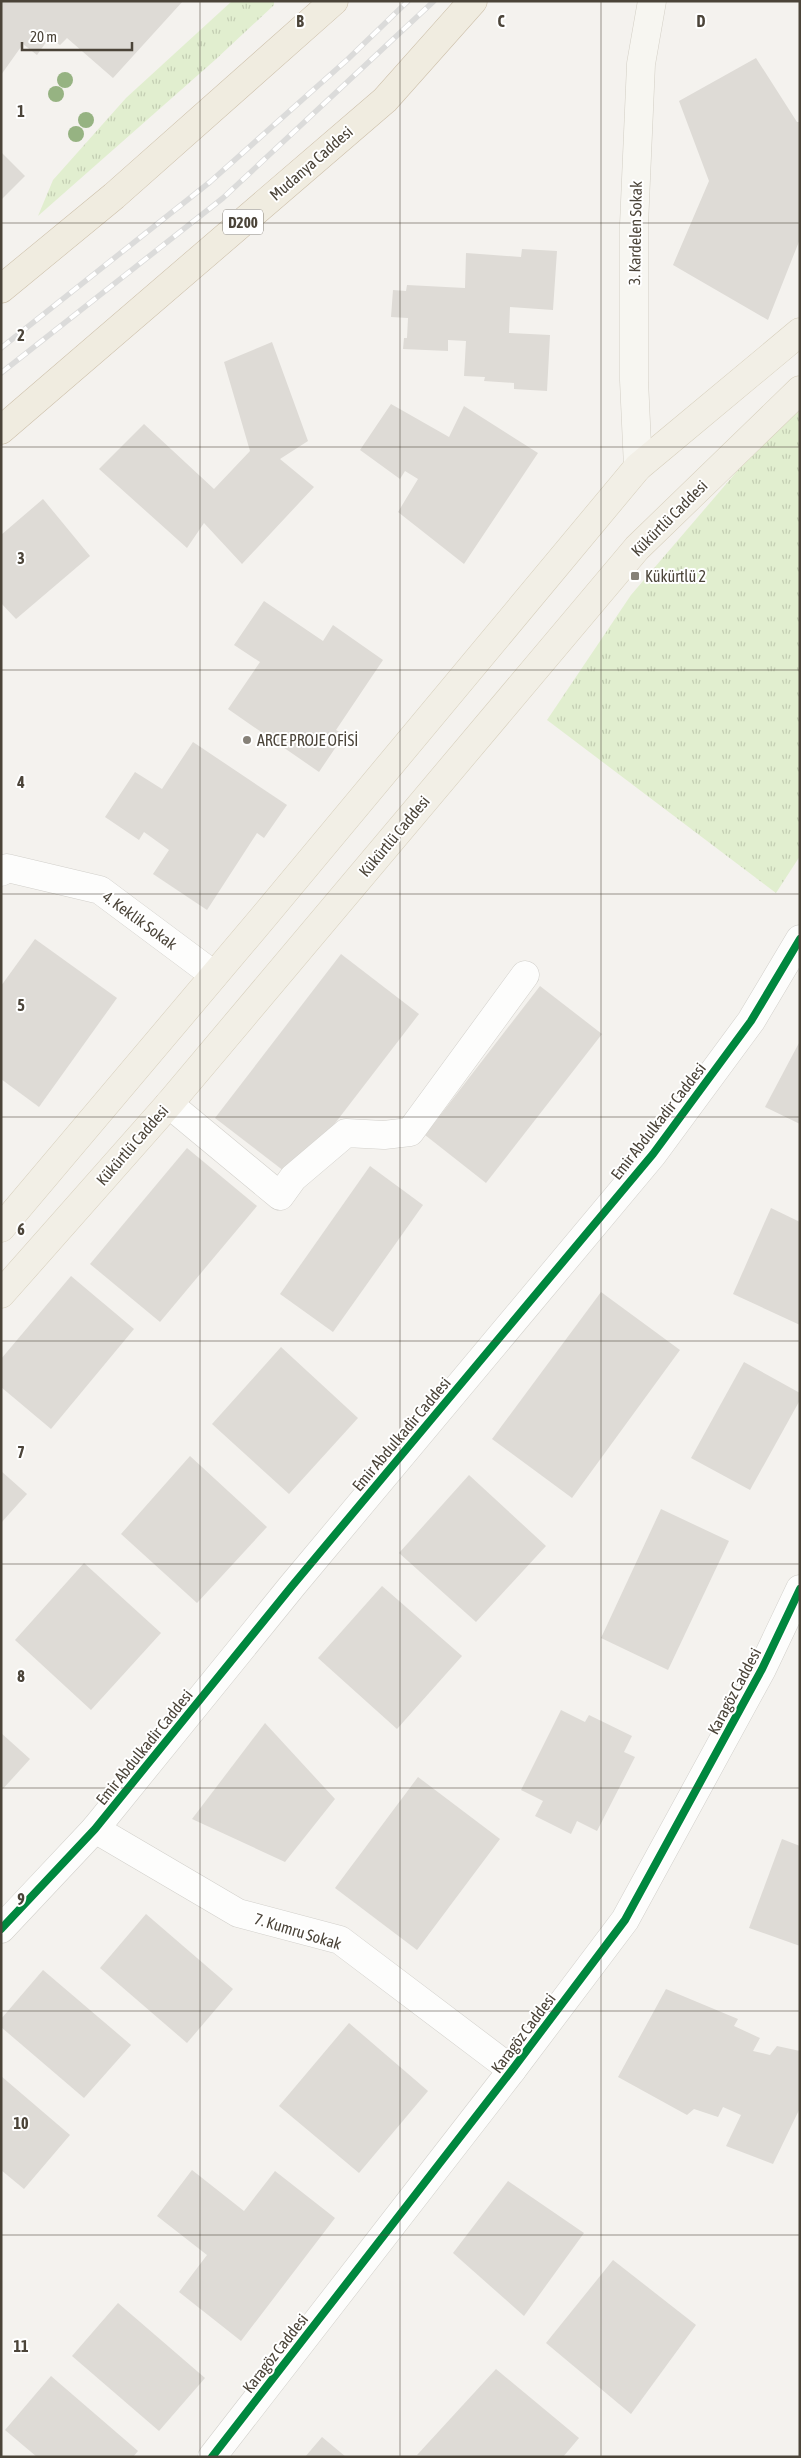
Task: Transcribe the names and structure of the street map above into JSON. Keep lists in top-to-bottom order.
{
  "streets": {
    "highway": ["Mudanya Caddesi", "D200"],
    "main road": ["3. Kardelen Sokak", "Kükürtlü Caddesi"],
    "street": [
      "4. Keklik Sokak",
      "Emir Abdulkadir Caddesi",
      "Karagöz Caddesi",
      "7. Kumru Sokak"
    ]
  },
  "crossings": [
    ["Emir Abdulkadir Caddesi", "7. Kumru Sokak"],
    ["Karagöz Caddesi", "7. Kumru Sokak"]
  ],
  "places": {
    "transit": ["Kükürtlü 2"],
    "other": ["ARCE PROJE OFİSİ"]
  },
  "scale_bar": "20 m",
  "grid": {
    "columns": ["B", "C", "D"],
    "rows": [
      "1",
      "2",
      "3",
      "4",
      "5",
      "6",
      "7",
      "8",
      "9",
      "10",
      "11"
    ]
  }
}
